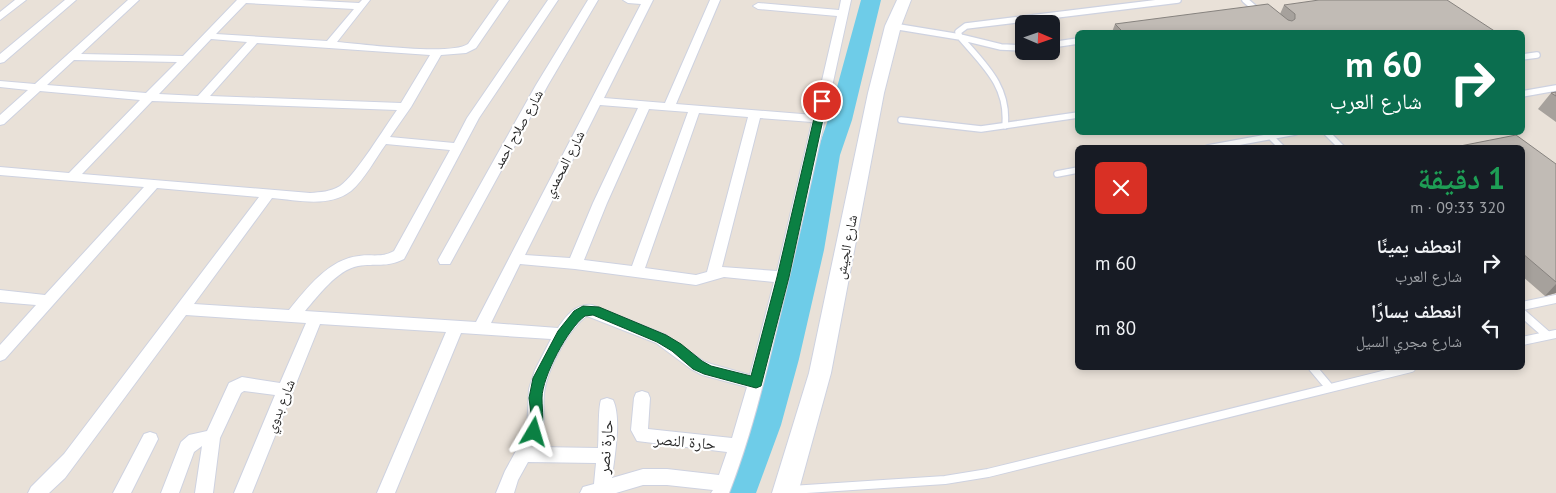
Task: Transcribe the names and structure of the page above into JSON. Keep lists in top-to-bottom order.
{
  "streets": {
    "street": [
      "شارع صلاح احمد",
      "شارع المحمدي",
      "شارع الجيش",
      "شارع بدوي",
      "حارة النصر",
      "حارة نصر"
    ]
  },
  "north": "right",
  "page": {
    "turn": ["60 m", "شارع العرب"],
    "heading": ["1 دقيقة", "320 m · 09:33"],
    "list": [
      {
        "name": "انعطف يمينًا",
        "note": "شارع العرب",
        "value": "60 m"
      },
      {
        "name": "انعطف يسارًا",
        "note": "شارع مجري السيل",
        "value": "80 m"
      }
    ]
  }
}
